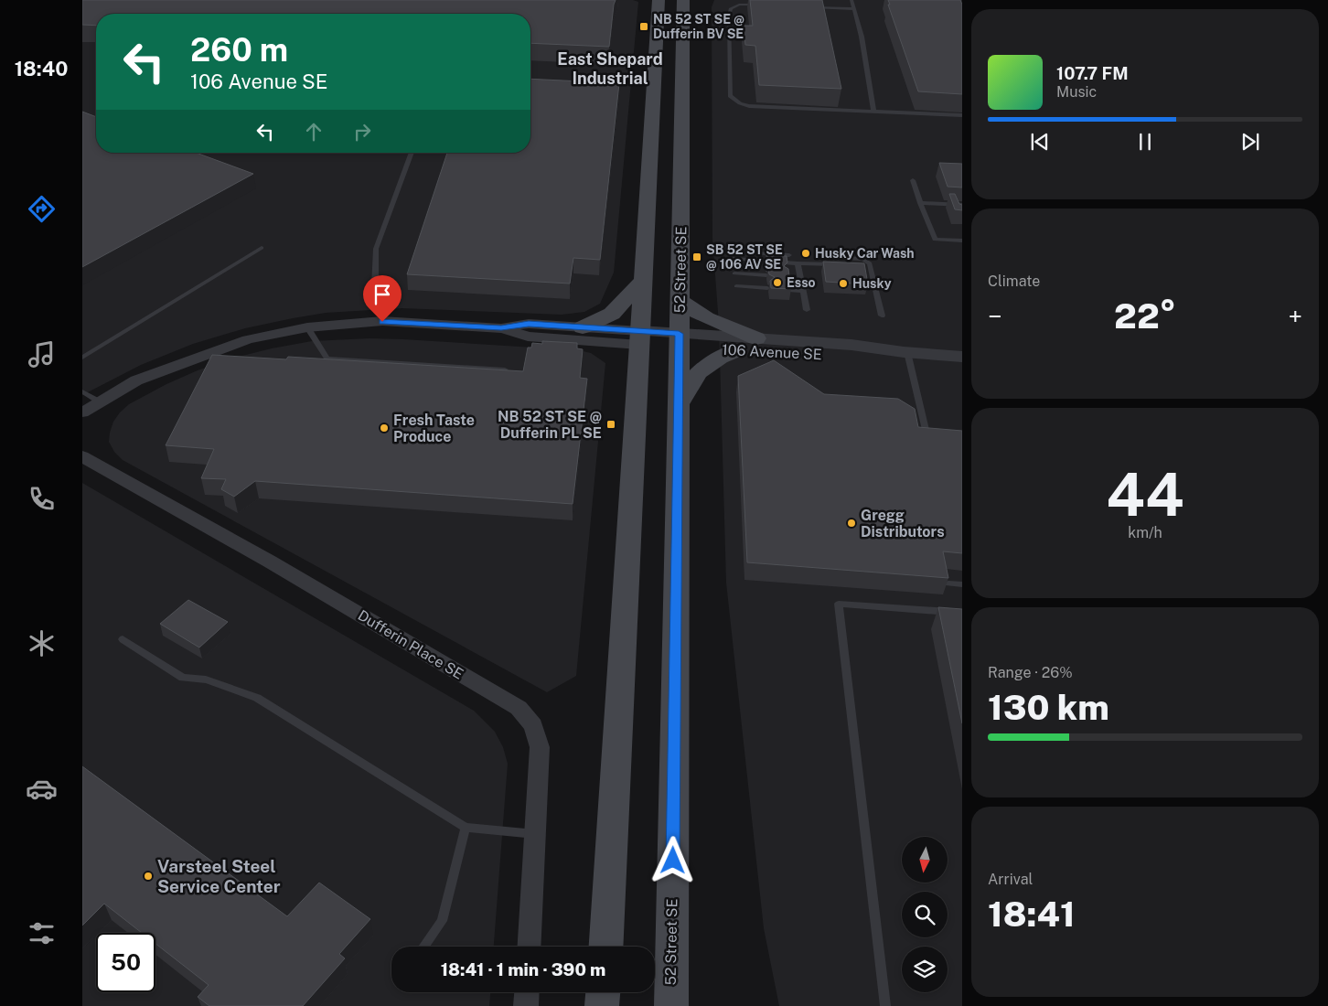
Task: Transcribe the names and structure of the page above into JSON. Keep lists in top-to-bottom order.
{
  "streets": {
    "main road": ["52 Street SE"],
    "street": ["106 Avenue SE", "Dufferin Place SE"]
  },
  "crossings": [
    ["52 Street SE", "106 Avenue SE"]
  ],
  "districts": ["East Shepard Industrial"],
  "places": {
    "transit": ["NB 52 ST SE @ Dufferin BV SE", "SB 52 ST SE @ 106 AV SE", "NB 52 ST SE @ Dufferin PL SE"],
    "other": [
      "Husky Car Wash",
      "Esso",
      "Husky",
      "Fresh Taste Produce",
      "Gregg Distributors",
      "Varsteel Steel Service Center"
    ]
  },
  "north": "bottom",
  "page": {
    "tabs": "18:40",
    "turn": ["260 m", "106 Avenue SE"],
    "song": ["107.7 FM", "Music"],
    "tile": [
      "Climate",
      ["44", "km/h"],
      ["Range · 26%", "130 km"],
      ["Arrival", "18:41"]
    ],
    "heat": ["−", "22°", "+"],
    "limit": "50",
    "trip": "18:41 · 1 min · 390 m"
  }
}
